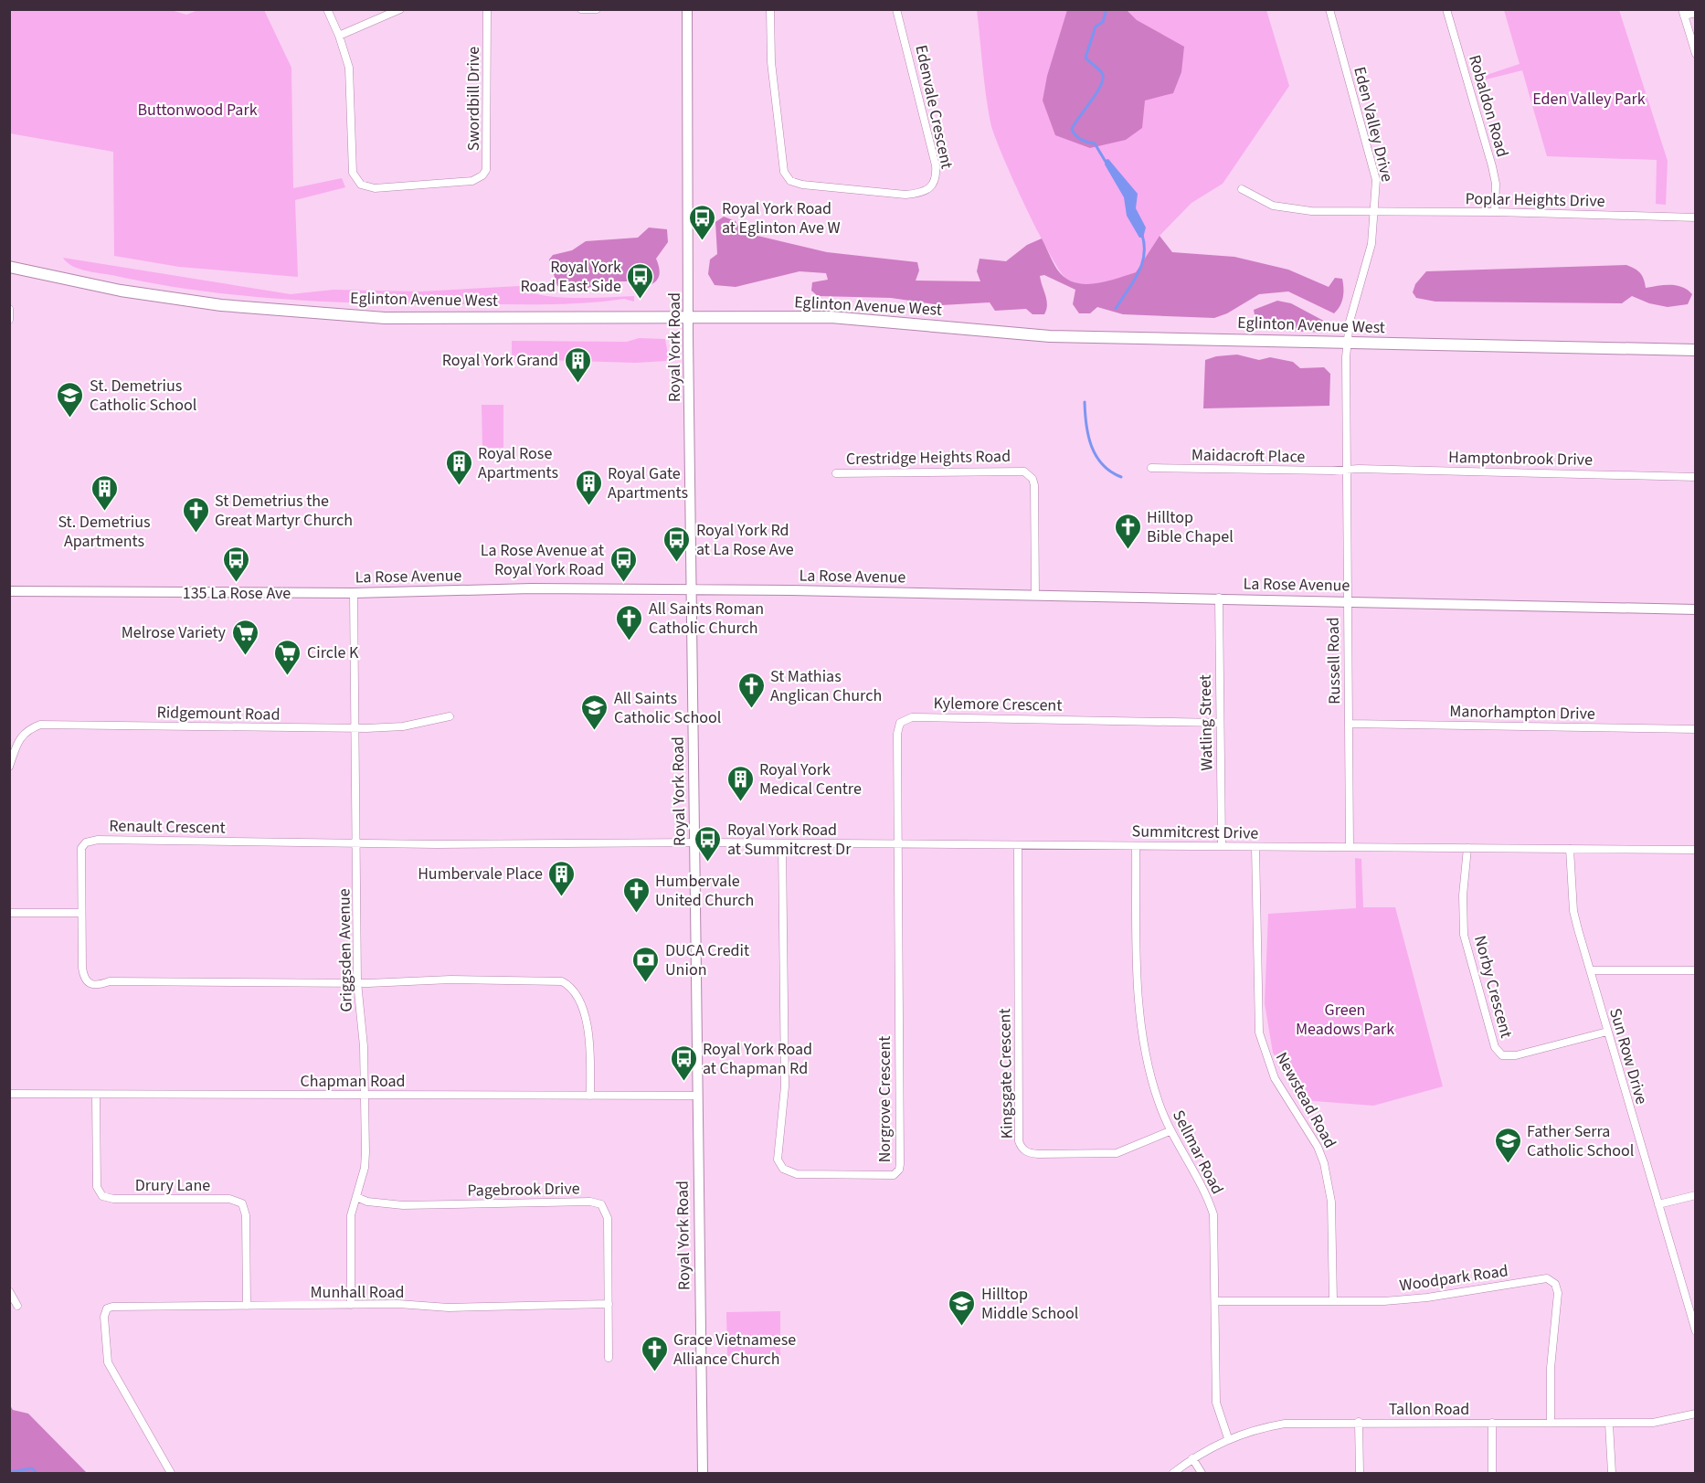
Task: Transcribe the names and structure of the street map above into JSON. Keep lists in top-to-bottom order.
{
  "streets": {
    "main road": ["Eglinton Avenue West"],
    "street": [
      "Swordbill Drive",
      "Robaldon Road",
      "Edenvale Crescent",
      "Eden Valley Drive",
      "Poplar Heights Drive",
      "Royal York Road",
      "Maidacroft Place",
      "Crestridge Heights Road",
      "Hamptonbrook Drive",
      "La Rose Avenue",
      "Russell Road",
      "Kylemore Crescent",
      "Manorhampton Drive",
      "Ridgemount Road",
      "Watling Street",
      "Renault Crescent",
      "Summitcrest Drive",
      "Griggsden Avenue",
      "Norby Crescent",
      "Sun Row Drive",
      "Kingsgate Crescent",
      "Chapman Road",
      "Norgrove Crescent",
      "Newstead Road",
      "Sellmar Road",
      "Drury Lane",
      "Pagebrook Drive",
      "Woodpark Road",
      "Munhall Road",
      "Tallon Road"
    ]
  },
  "crossings": [
    ["Robaldon Road", "Poplar Heights Drive"],
    ["Eden Valley Drive", "Poplar Heights Drive"],
    ["Eden Valley Drive", "Eglinton Avenue West"],
    ["Eden Valley Drive", "Russell Road"],
    ["Eglinton Avenue West", "Royal York Road"],
    ["Eglinton Avenue West", "Russell Road"],
    ["Royal York Road", "La Rose Avenue"],
    ["Royal York Road", "Renault Crescent"],
    ["Royal York Road", "Summitcrest Drive"],
    ["Royal York Road", "Chapman Road"],
    ["Maidacroft Place", "Hamptonbrook Drive"],
    ["Maidacroft Place", "Russell Road"],
    ["Crestridge Heights Road", "La Rose Avenue"],
    ["Hamptonbrook Drive", "Russell Road"],
    ["La Rose Avenue", "Russell Road"],
    ["La Rose Avenue", "Watling Street"],
    ["La Rose Avenue", "Griggsden Avenue"],
    ["Russell Road", "Manorhampton Drive"],
    ["Russell Road", "Summitcrest Drive"],
    ["Kylemore Crescent", "Watling Street"],
    ["Kylemore Crescent", "Summitcrest Drive"],
    ["Kylemore Crescent", "Norgrove Crescent"],
    ["Ridgemount Road", "Griggsden Avenue"],
    ["Watling Street", "Summitcrest Drive"],
    ["Renault Crescent", "Summitcrest Drive"],
    ["Renault Crescent", "Griggsden Avenue"],
    ["Renault Crescent", "Chapman Road"],
    ["Summitcrest Drive", "Norby Crescent"],
    ["Summitcrest Drive", "Sun Row Drive"],
    ["Summitcrest Drive", "Kingsgate Crescent"],
    ["Summitcrest Drive", "Norgrove Crescent"],
    ["Summitcrest Drive", "Newstead Road"],
    ["Summitcrest Drive", "Sellmar Road"],
    ["Griggsden Avenue", "Chapman Road"],
    ["Griggsden Avenue", "Pagebrook Drive"],
    ["Griggsden Avenue", "Munhall Road"],
    ["Norby Crescent", "Sun Row Drive"],
    ["Kingsgate Crescent", "Sellmar Road"],
    ["Chapman Road", "Drury Lane"],
    ["Newstead Road", "Woodpark Road"],
    ["Sellmar Road", "Woodpark Road"],
    ["Sellmar Road", "Tallon Road"],
    ["Drury Lane", "Munhall Road"],
    ["Pagebrook Drive", "Munhall Road"],
    ["Woodpark Road", "Tallon Road"]
  ],
  "parks": ["Eden Valley Park", "Buttonwood Park", "Green Meadows Park"],
  "places": {
    "bus stop": [
      "Royal York Road at Eglinton Ave W",
      "Royal York Road East Side",
      "Royal York Rd at La Rose Ave",
      "135 La Rose Ave",
      "La Rose Avenue at Royal York Road",
      "Royal York Road at Summitcrest Dr",
      "Royal York Road at Chapman Rd"
    ],
    "building": [
      "Royal York Grand",
      "Royal Rose Apartments",
      "Royal Gate Apartments",
      "St. Demetrius Apartments",
      "Royal York Medical Centre",
      "Humbervale Place"
    ],
    "school or university": [
      "St. Demetrius Catholic School",
      "All Saints Catholic School",
      "Father Serra Catholic School",
      "Hilltop Middle School"
    ],
    "church": [
      "St Demetrius the Great Martyr Church",
      "Hilltop Bible Chapel",
      "All Saints Roman Catholic Church",
      "St Mathias Anglican Church",
      "Humbervale United Church",
      "Grace Vietnamese Alliance Church"
    ],
    "supermarket": ["Melrose Variety", "Circle K"],
    "bank": ["DUCA Credit Union"]
  }
}
